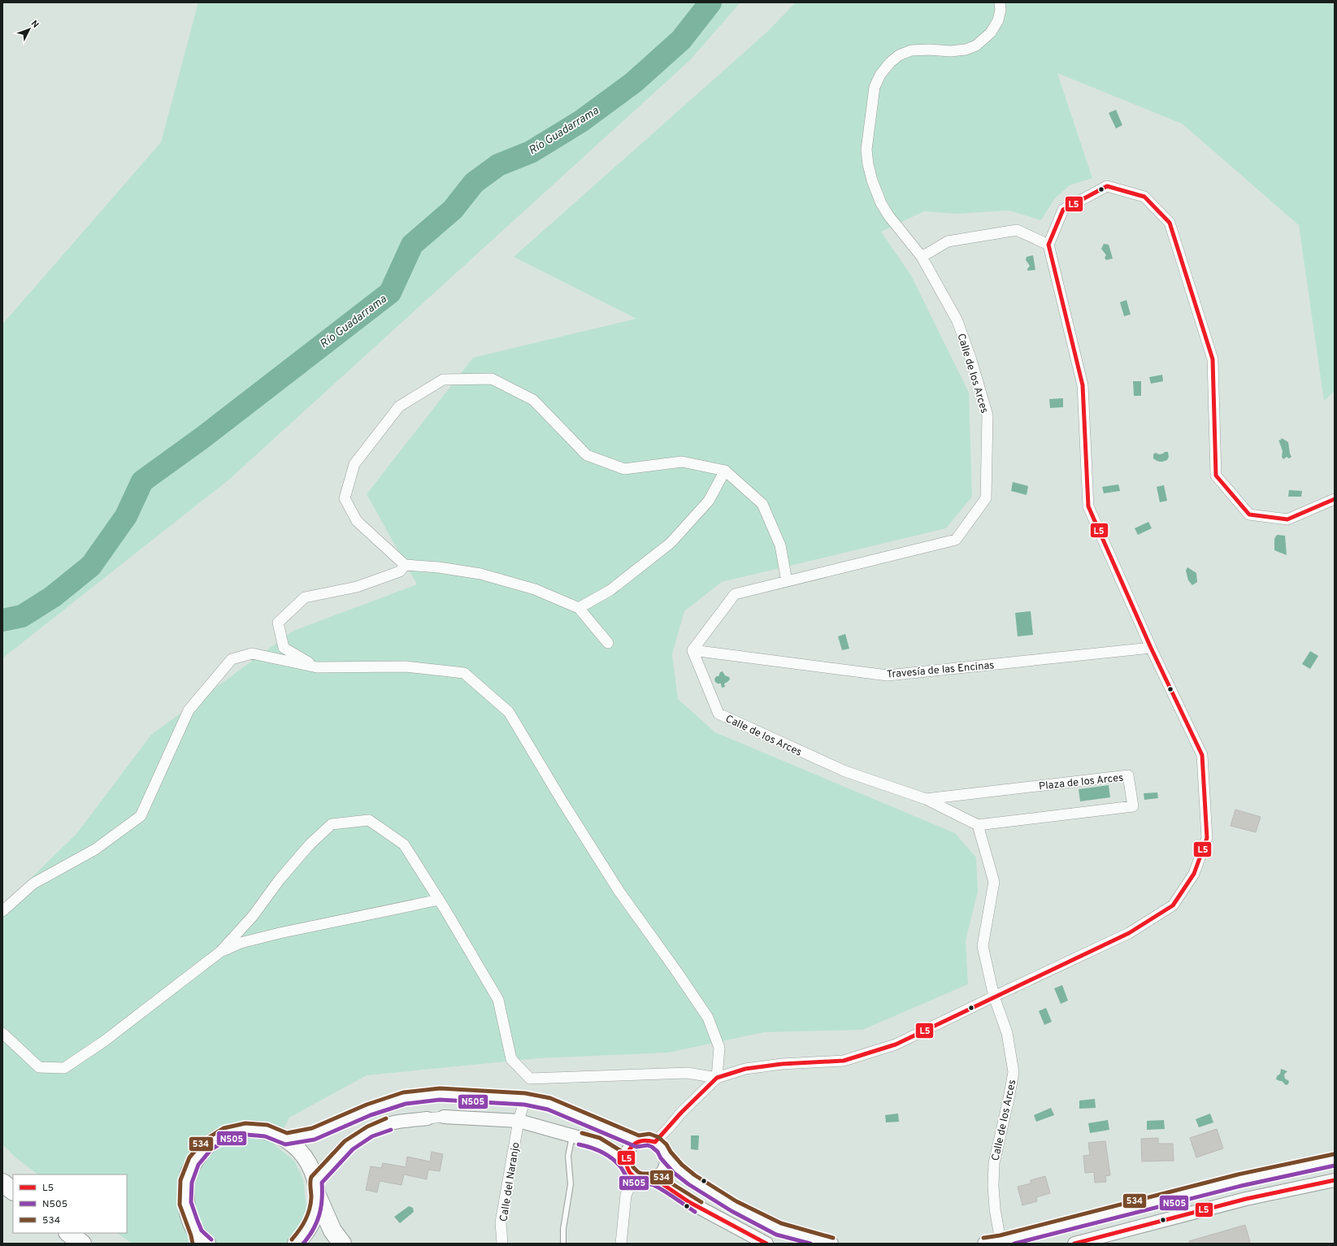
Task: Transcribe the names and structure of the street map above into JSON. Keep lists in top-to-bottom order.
{
  "streets": {
    "street": [
      "Calle de los Arces",
      "Travesía de las Encinas",
      "Plaza de los Arces",
      "Calle del Naranjo"
    ]
  },
  "crossings": [
    ["Calle de los Arces", "Travesía de las Encinas"],
    ["Calle de los Arces", "Plaza de los Arces"]
  ],
  "water": ["Río Guadarrama"],
  "lines": ["transit line L5", "transit line 534", "transit line N505"],
  "legend": ["L5", "N505", "534"],
  "north": "top right"
}
